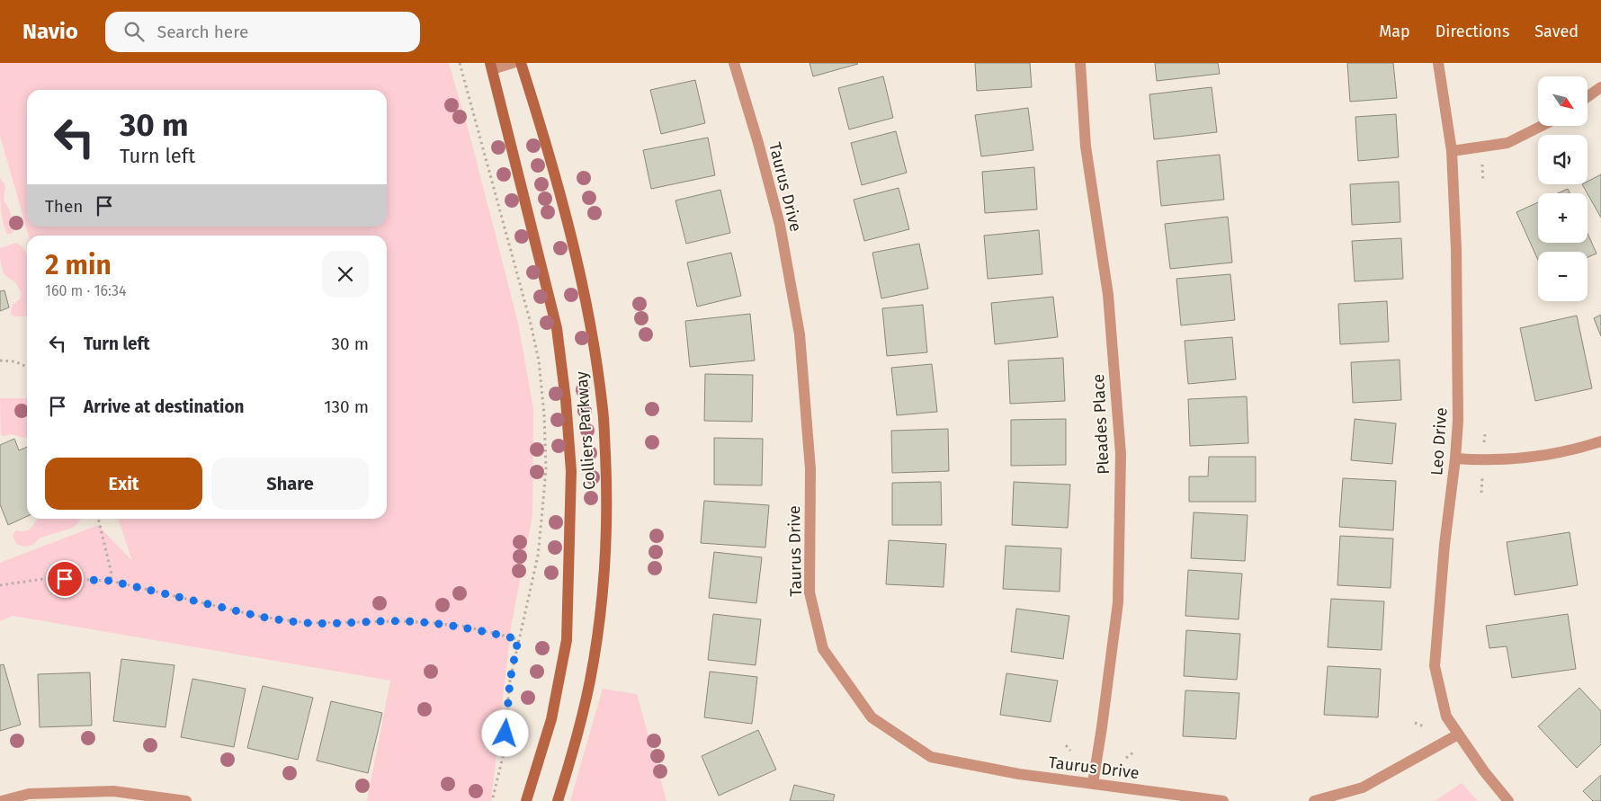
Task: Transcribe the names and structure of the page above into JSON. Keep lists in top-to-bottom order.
{
  "streets": {
    "street": [
      "Taurus Drive",
      "Pleades Place",
      "Colliers Parkway",
      "Leo Drive"
    ]
  },
  "crossings": [
    ["Taurus Drive", "Pleades Place"]
  ],
  "north": "bottom right",
  "page": {
    "header": "Navio",
    "search": "Search here",
    "nav": ["Map", "Directions", "Saved"],
    "map_buttons": ["+", "−"],
    "turn": ["30 m", "Turn left"],
    "then": "Then",
    "heading": ["2 min", "160 m · 16:34"],
    "list": [
      {
        "name": "Turn left",
        "value": "30 m"
      },
      {
        "name": "Arrive at destination",
        "value": "130 m"
      }
    ],
    "buttons": ["Exit", "Share"]
  }
}
